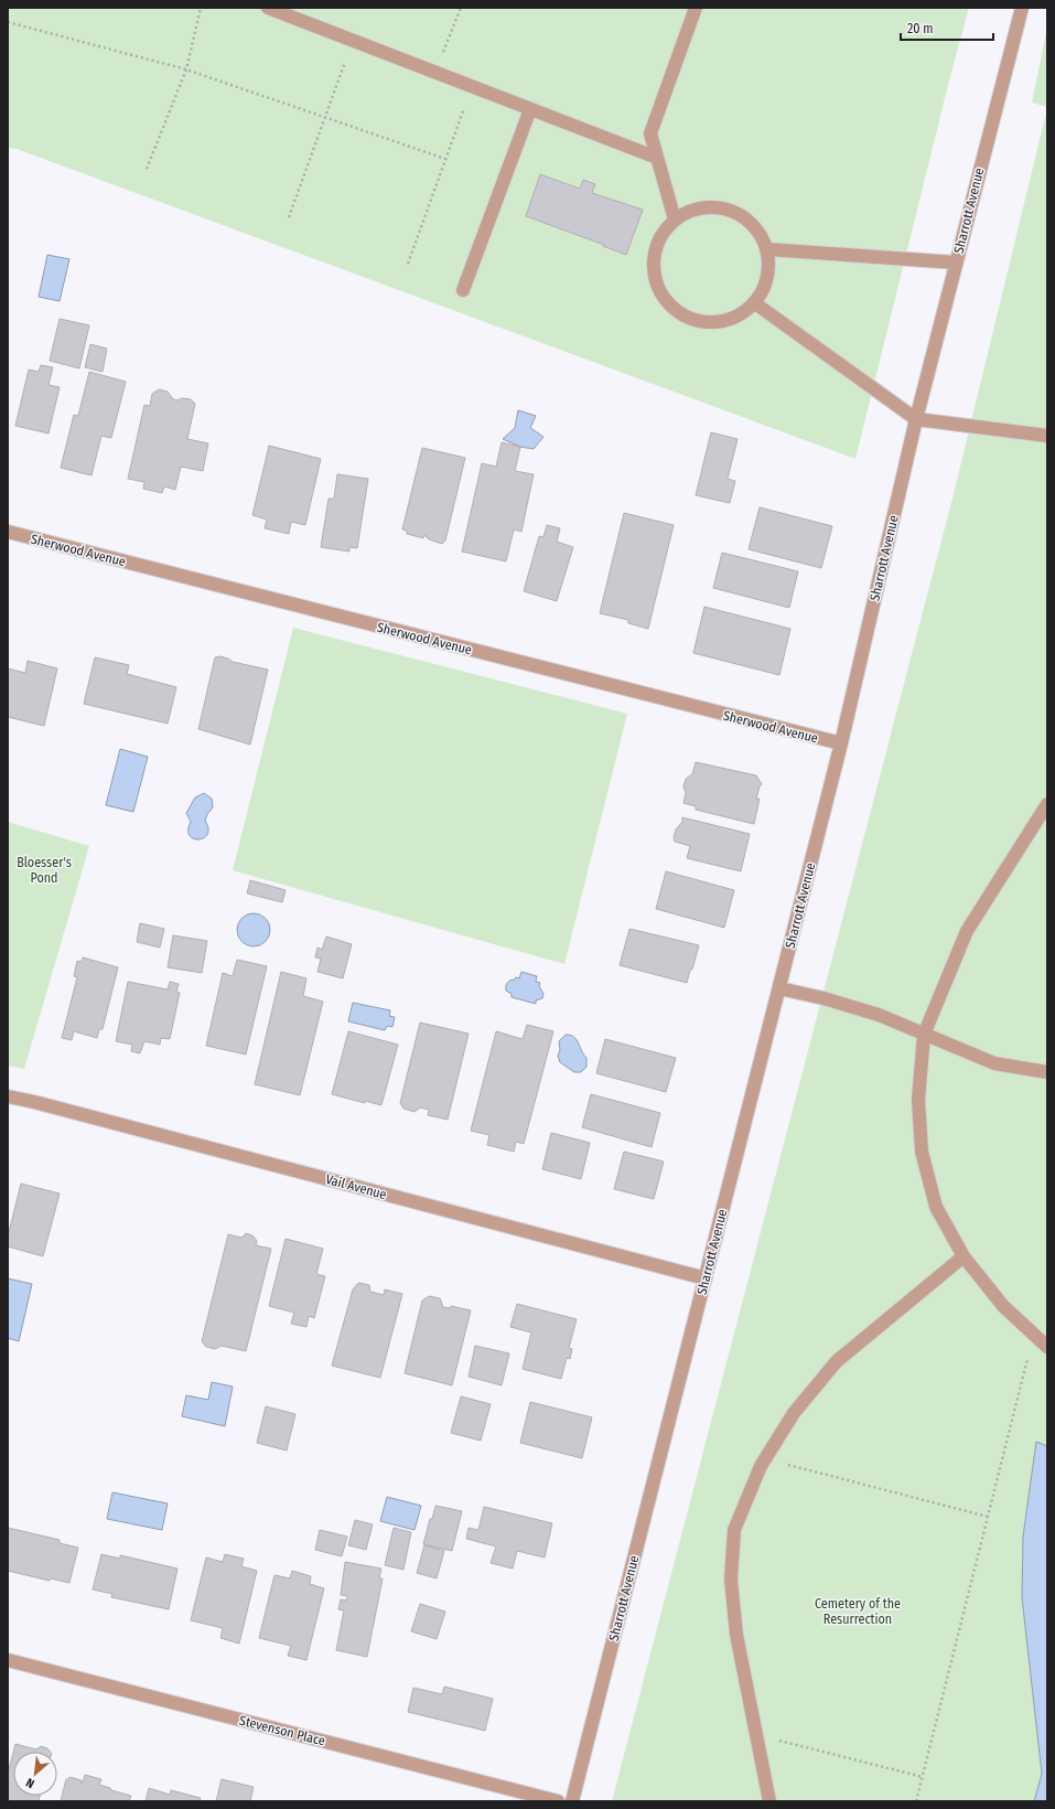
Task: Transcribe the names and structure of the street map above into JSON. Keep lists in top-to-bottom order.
{
  "streets": {
    "street": [
      "Sharrott Avenue",
      "Sherwood Avenue",
      "Vail Avenue",
      "Stevenson Place"
    ]
  },
  "crossings": [
    ["Sharrott Avenue", "Sherwood Avenue"],
    ["Sharrott Avenue", "Vail Avenue"]
  ],
  "parks": ["Bloesser's Pond", "Cemetery of the Resurrection"],
  "scale_bar": "20 m",
  "north": "bottom left"
}
